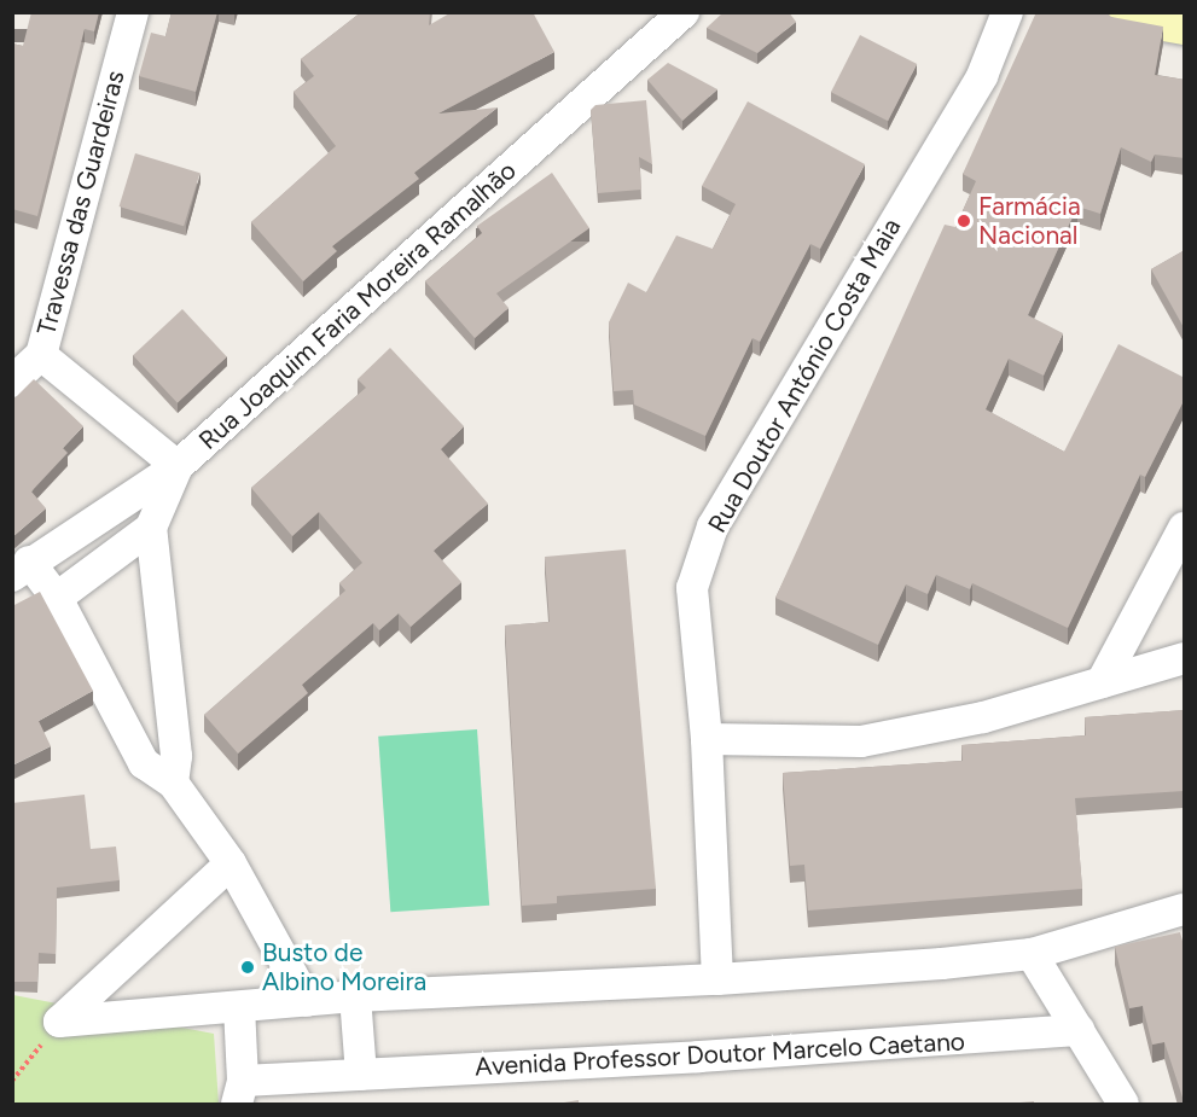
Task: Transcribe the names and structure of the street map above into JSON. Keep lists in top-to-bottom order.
{
  "streets": {
    "street": [
      "Travessa das Guardeiras",
      "Rua Joaquim Faria Moreira Ramalhão",
      "Rua Doutor António Costa Maia",
      "Avenida Professor Doutor Marcelo Caetano"
    ]
  },
  "places": ["Farmácia Nacional", "Busto de Albino Moreira"]
}
